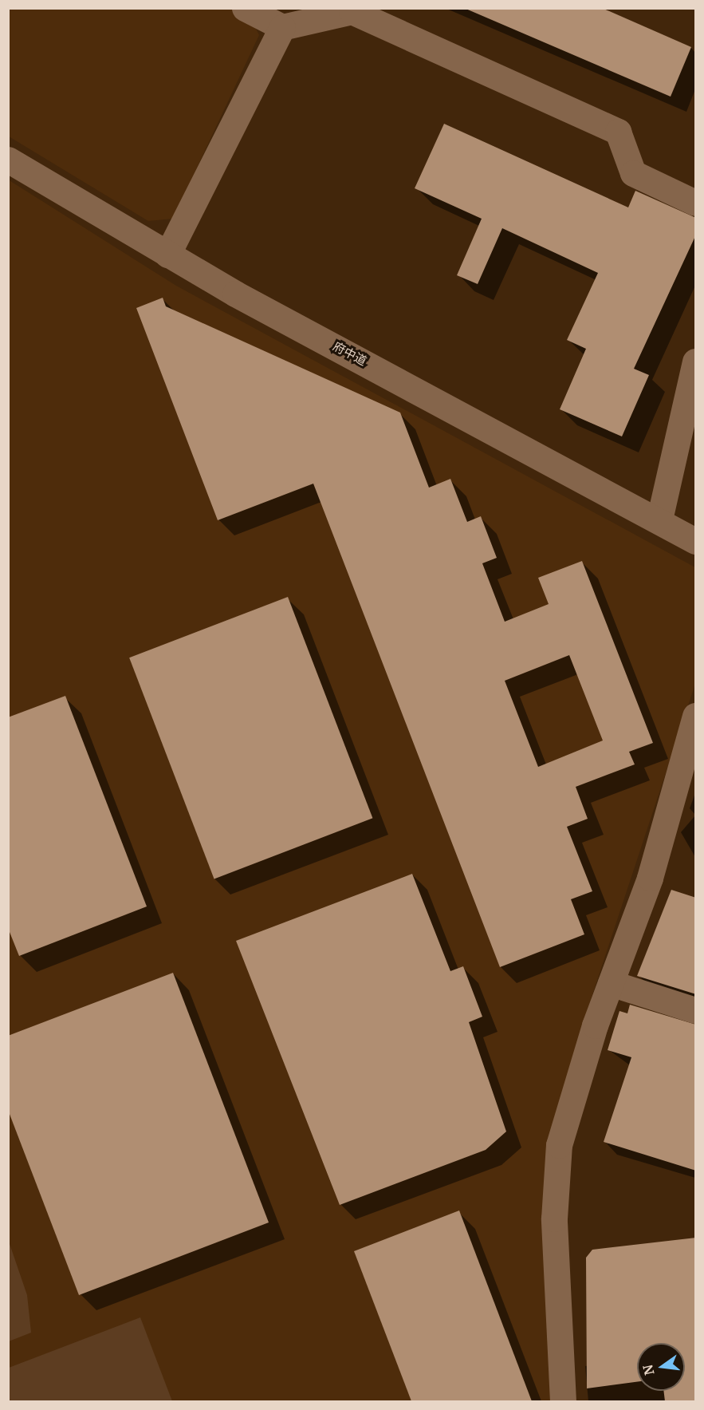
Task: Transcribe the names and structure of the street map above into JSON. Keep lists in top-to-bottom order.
{
  "streets": {
    "street": ["府中道"]
  },
  "north": "left"
}
